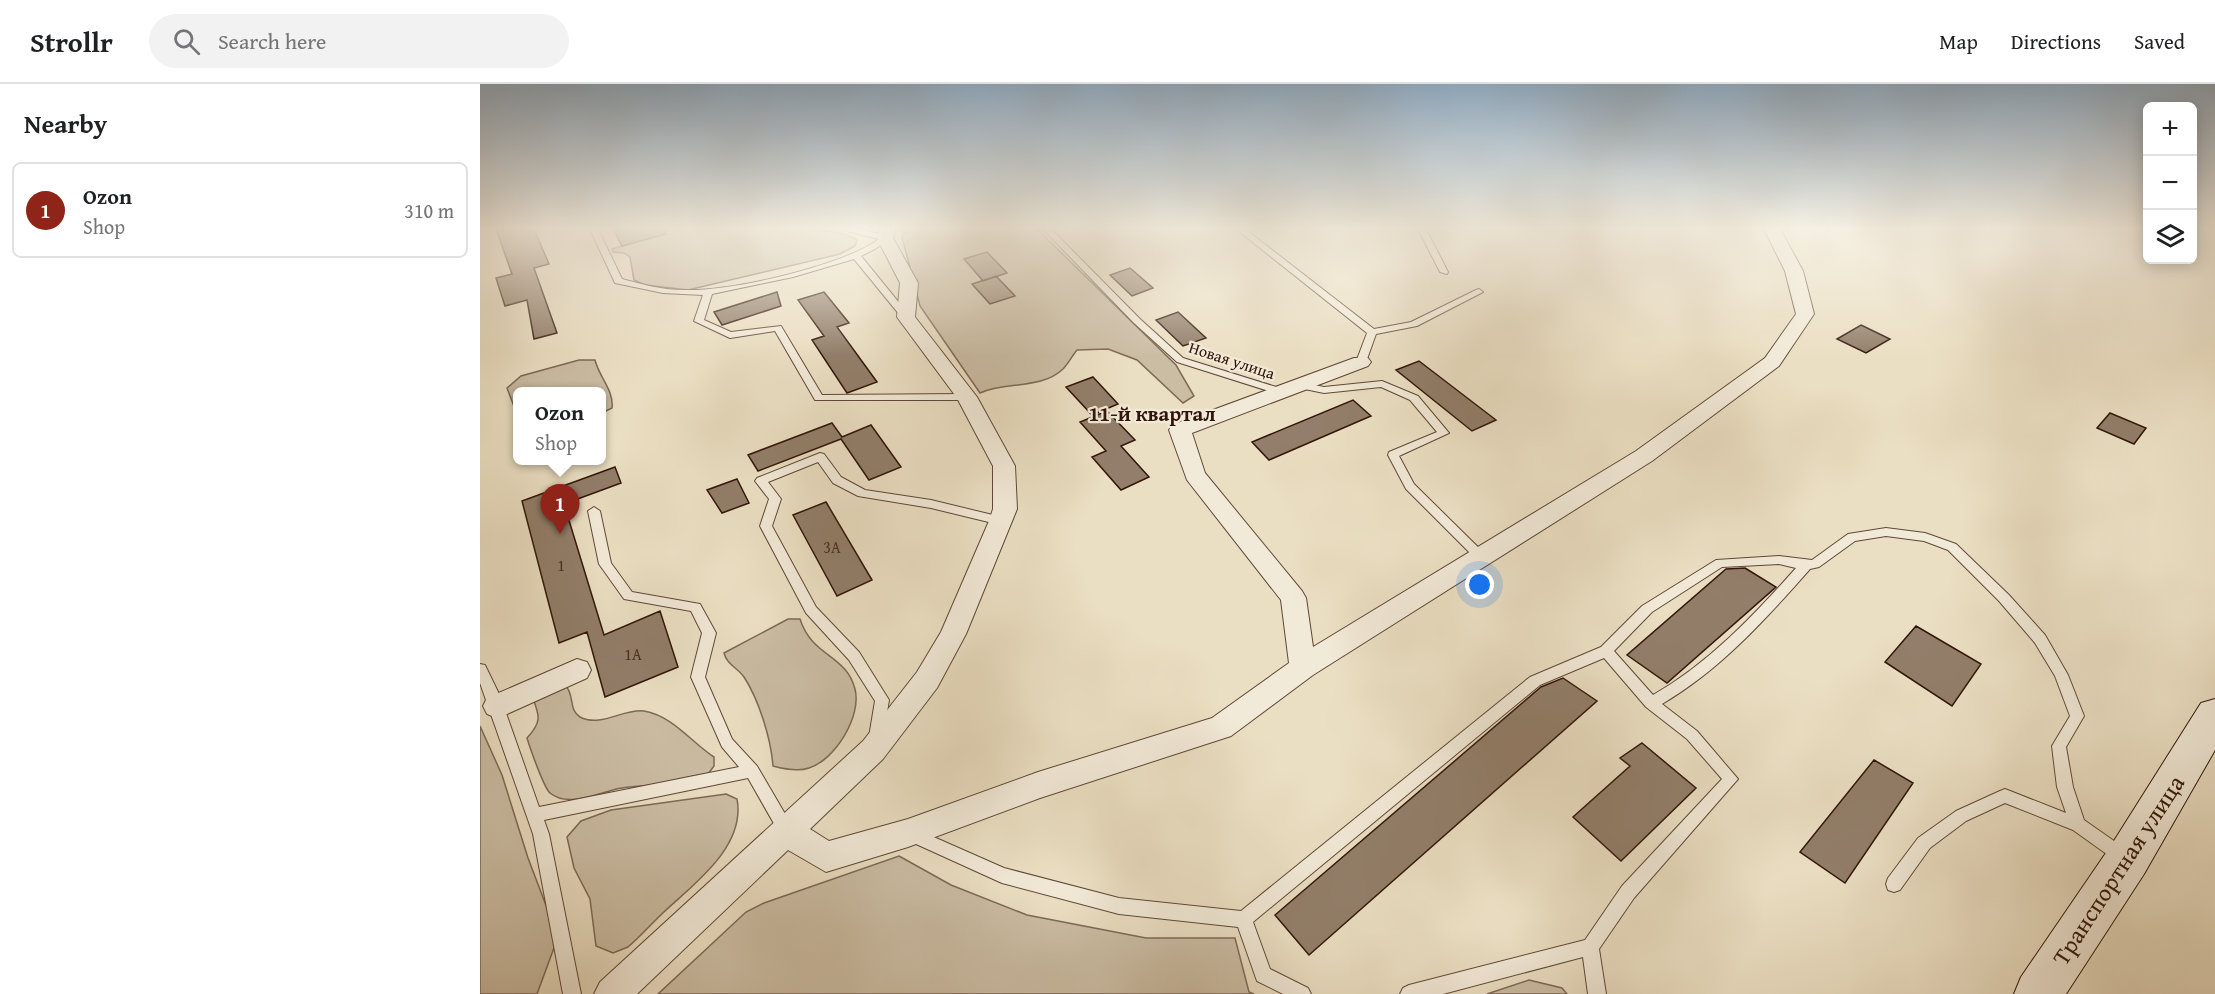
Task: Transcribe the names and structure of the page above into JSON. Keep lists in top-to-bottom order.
{
  "streets": {
    "main road": ["Транспортная улица"],
    "lane": ["Новая улица"]
  },
  "districts": ["11-й квартал"],
  "house_numbers": ["3А", "1", "1А"],
  "page": {
    "header": "Strollr",
    "search": "Search here",
    "nav": ["Map", "Directions", "Saved"],
    "heading": "Nearby",
    "map_buttons": ["+", "−"],
    "list": [
      {
        "mark": "1",
        "name": "Ozon",
        "note": "Shop",
        "value": "310 m"
      }
    ],
    "popup": ["Ozon", "Shop"],
    "pins": "1"
  }
}
